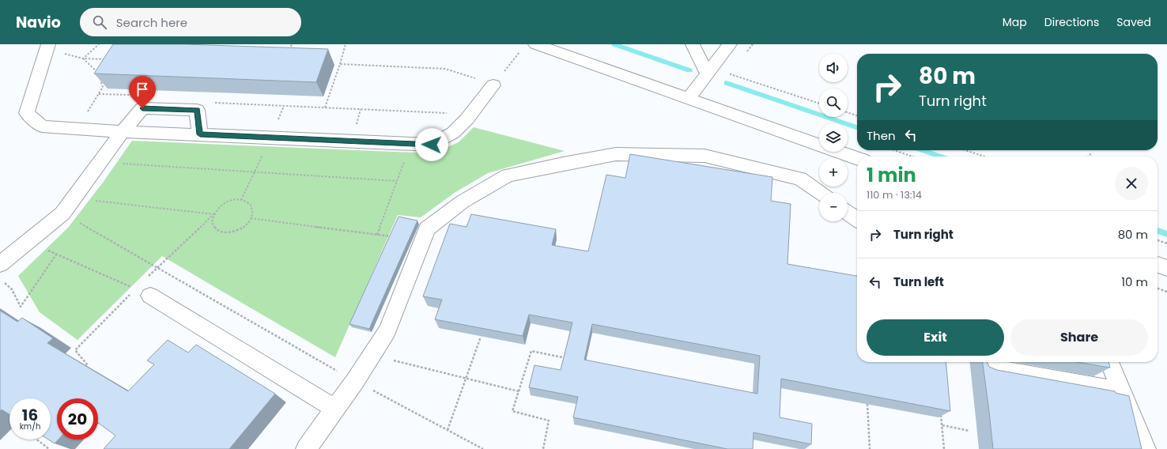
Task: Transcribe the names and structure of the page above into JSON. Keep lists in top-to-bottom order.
{
  "page": {
    "header": "Navio",
    "search": "Search here",
    "nav": ["Map", "Directions", "Saved"],
    "map_buttons": ["+", "−"],
    "turn": ["80 m", "Turn right"],
    "then": "Then",
    "heading": ["1 min", "110 m · 13:14"],
    "list": [
      {
        "name": "Turn right",
        "value": "80 m"
      },
      {
        "name": "Turn left",
        "value": "10 m"
      }
    ],
    "buttons": ["Exit", "Share"],
    "speed": "16 km/h",
    "limit": "20"
  }
}
